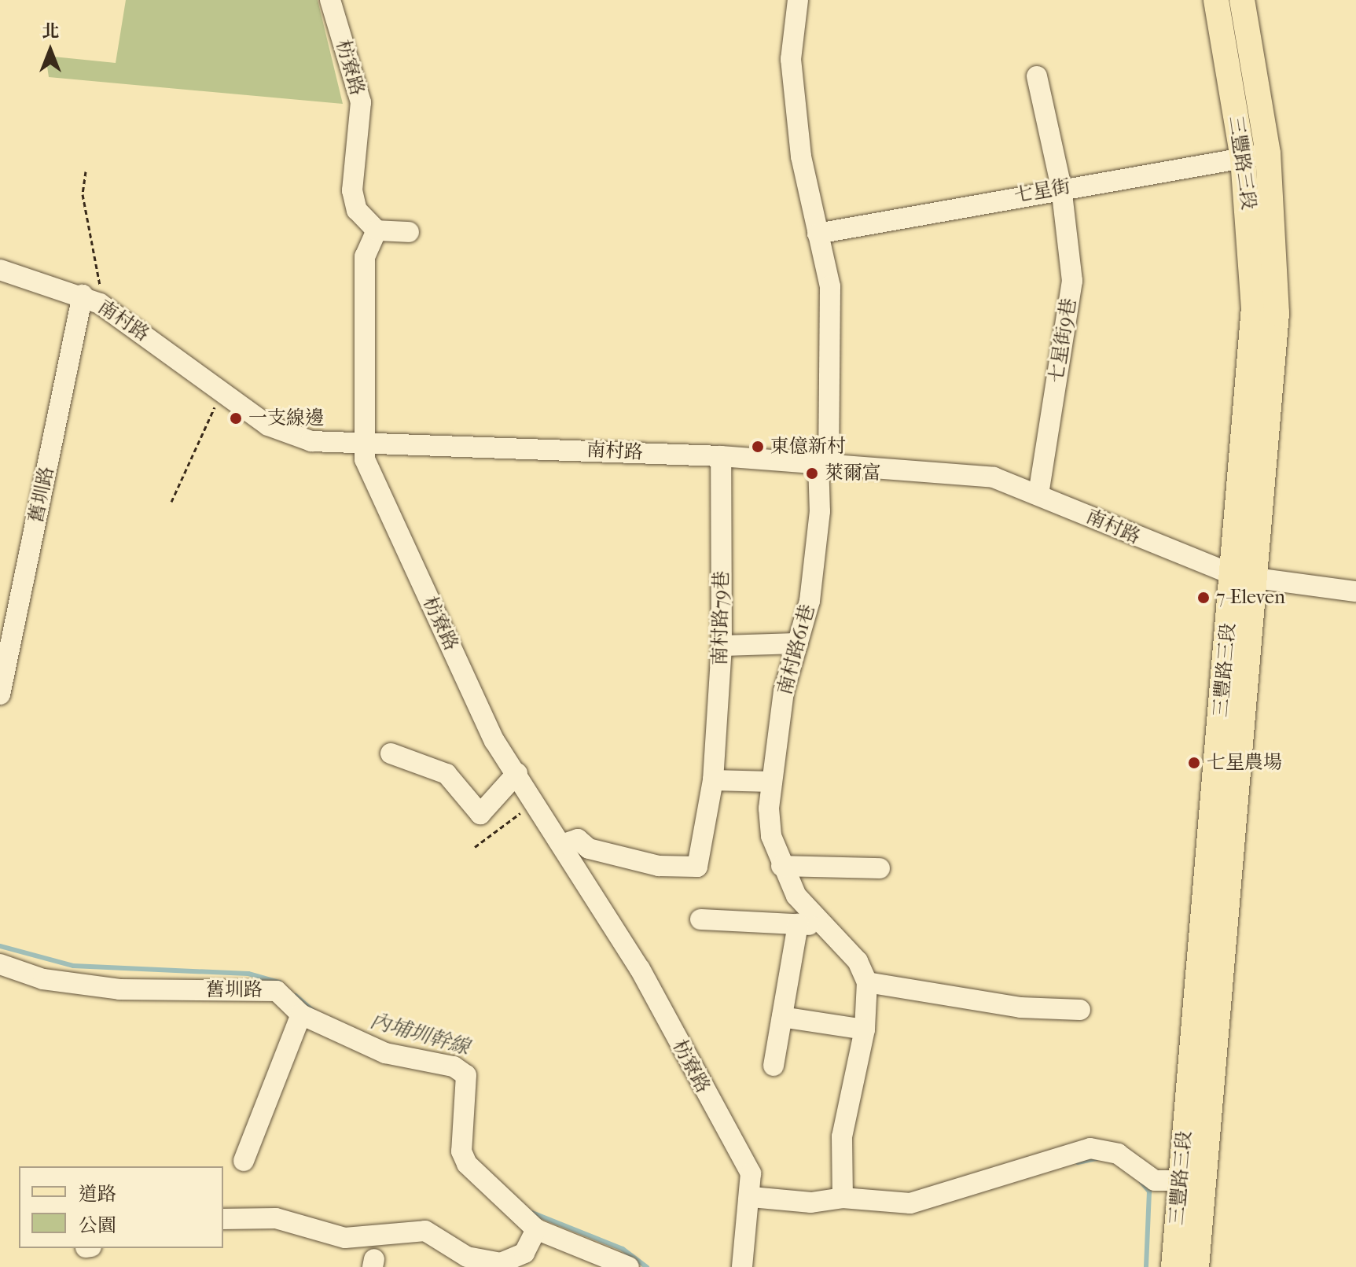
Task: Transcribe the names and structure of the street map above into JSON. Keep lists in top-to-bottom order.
{
  "streets": {
    "main road": ["三豐路三段"],
    "street": [
      "枋寮路",
      "七星街",
      "南村路",
      "七星街9巷",
      "舊圳路",
      "南村路79巷",
      "南村路61巷"
    ]
  },
  "crossings": [
    ["枋寮路", "南村路"],
    ["枋寮路", "南村路79巷"],
    ["三豐路三段", "七星街"],
    ["三豐路三段", "南村路"],
    ["七星街", "七星街9巷"],
    ["七星街", "南村路61巷"],
    ["南村路", "七星街9巷"],
    ["南村路", "舊圳路"],
    ["南村路", "南村路79巷"],
    ["南村路", "南村路61巷"]
  ],
  "water": ["內埔圳幹線"],
  "places": [
    "一支線邊",
    "東億新村",
    "萊爾富",
    "7-Eleven",
    "七星農場"
  ],
  "legend": ["道路", "公園"],
  "north": "top"
}
